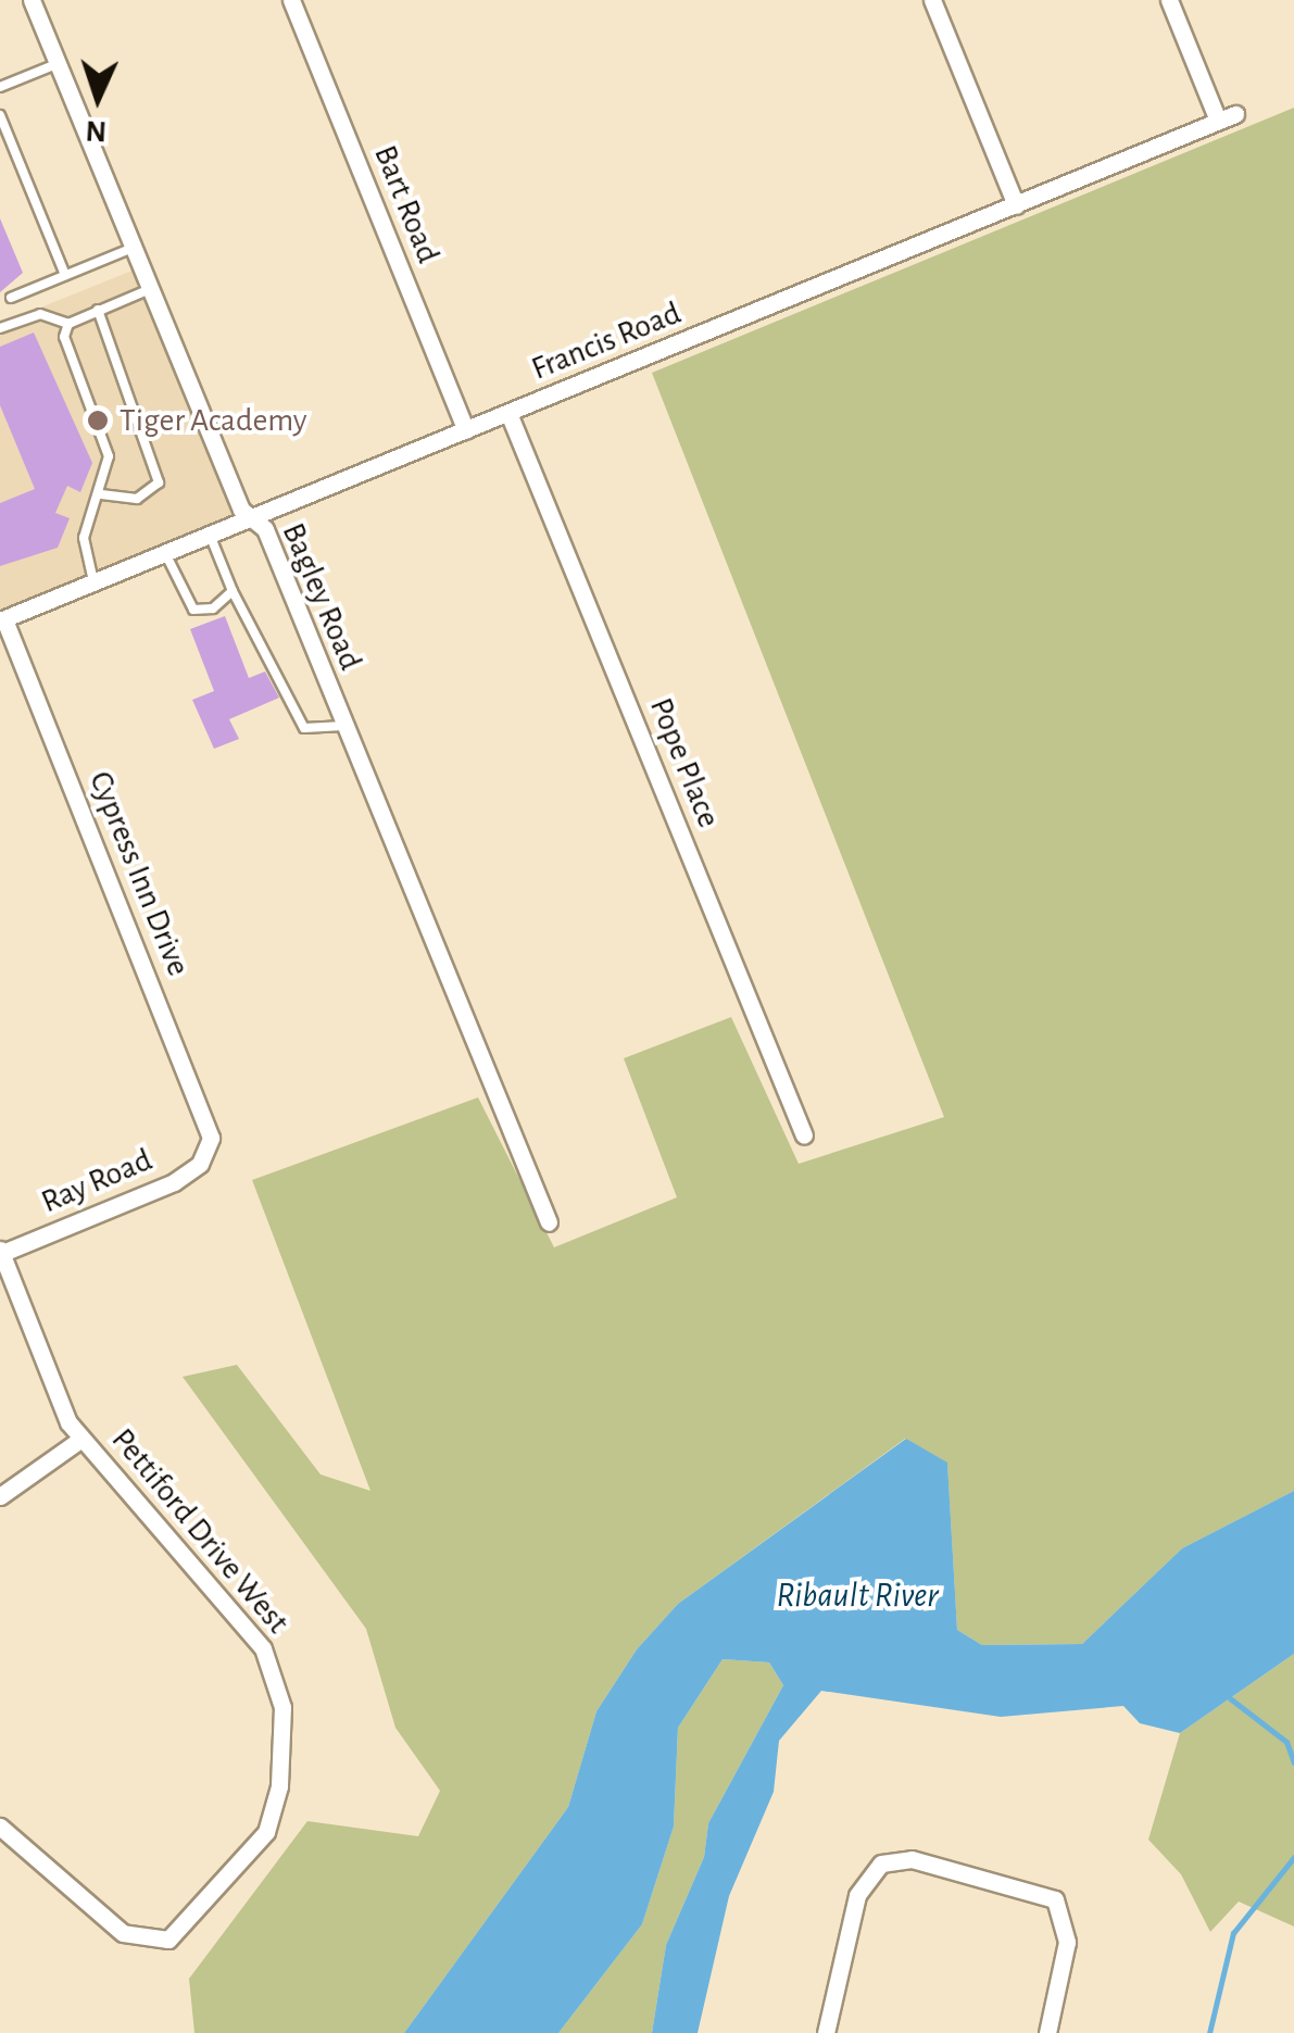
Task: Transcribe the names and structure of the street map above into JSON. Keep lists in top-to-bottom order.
{
  "streets": {
    "street": [
      "Bart Road",
      "Francis Road",
      "Bagley Road",
      "Pope Place",
      "Cypress Inn Drive",
      "Ray Road",
      "Pettiford Drive West"
    ]
  },
  "crossings": [
    ["Bart Road", "Francis Road"],
    ["Francis Road", "Bagley Road"],
    ["Francis Road", "Pope Place"],
    ["Francis Road", "Cypress Inn Drive"],
    ["Cypress Inn Drive", "Ray Road"],
    ["Ray Road", "Pettiford Drive West"]
  ],
  "water": ["Ribault River"],
  "places": ["Tiger Academy"],
  "north": "bottom"
}
